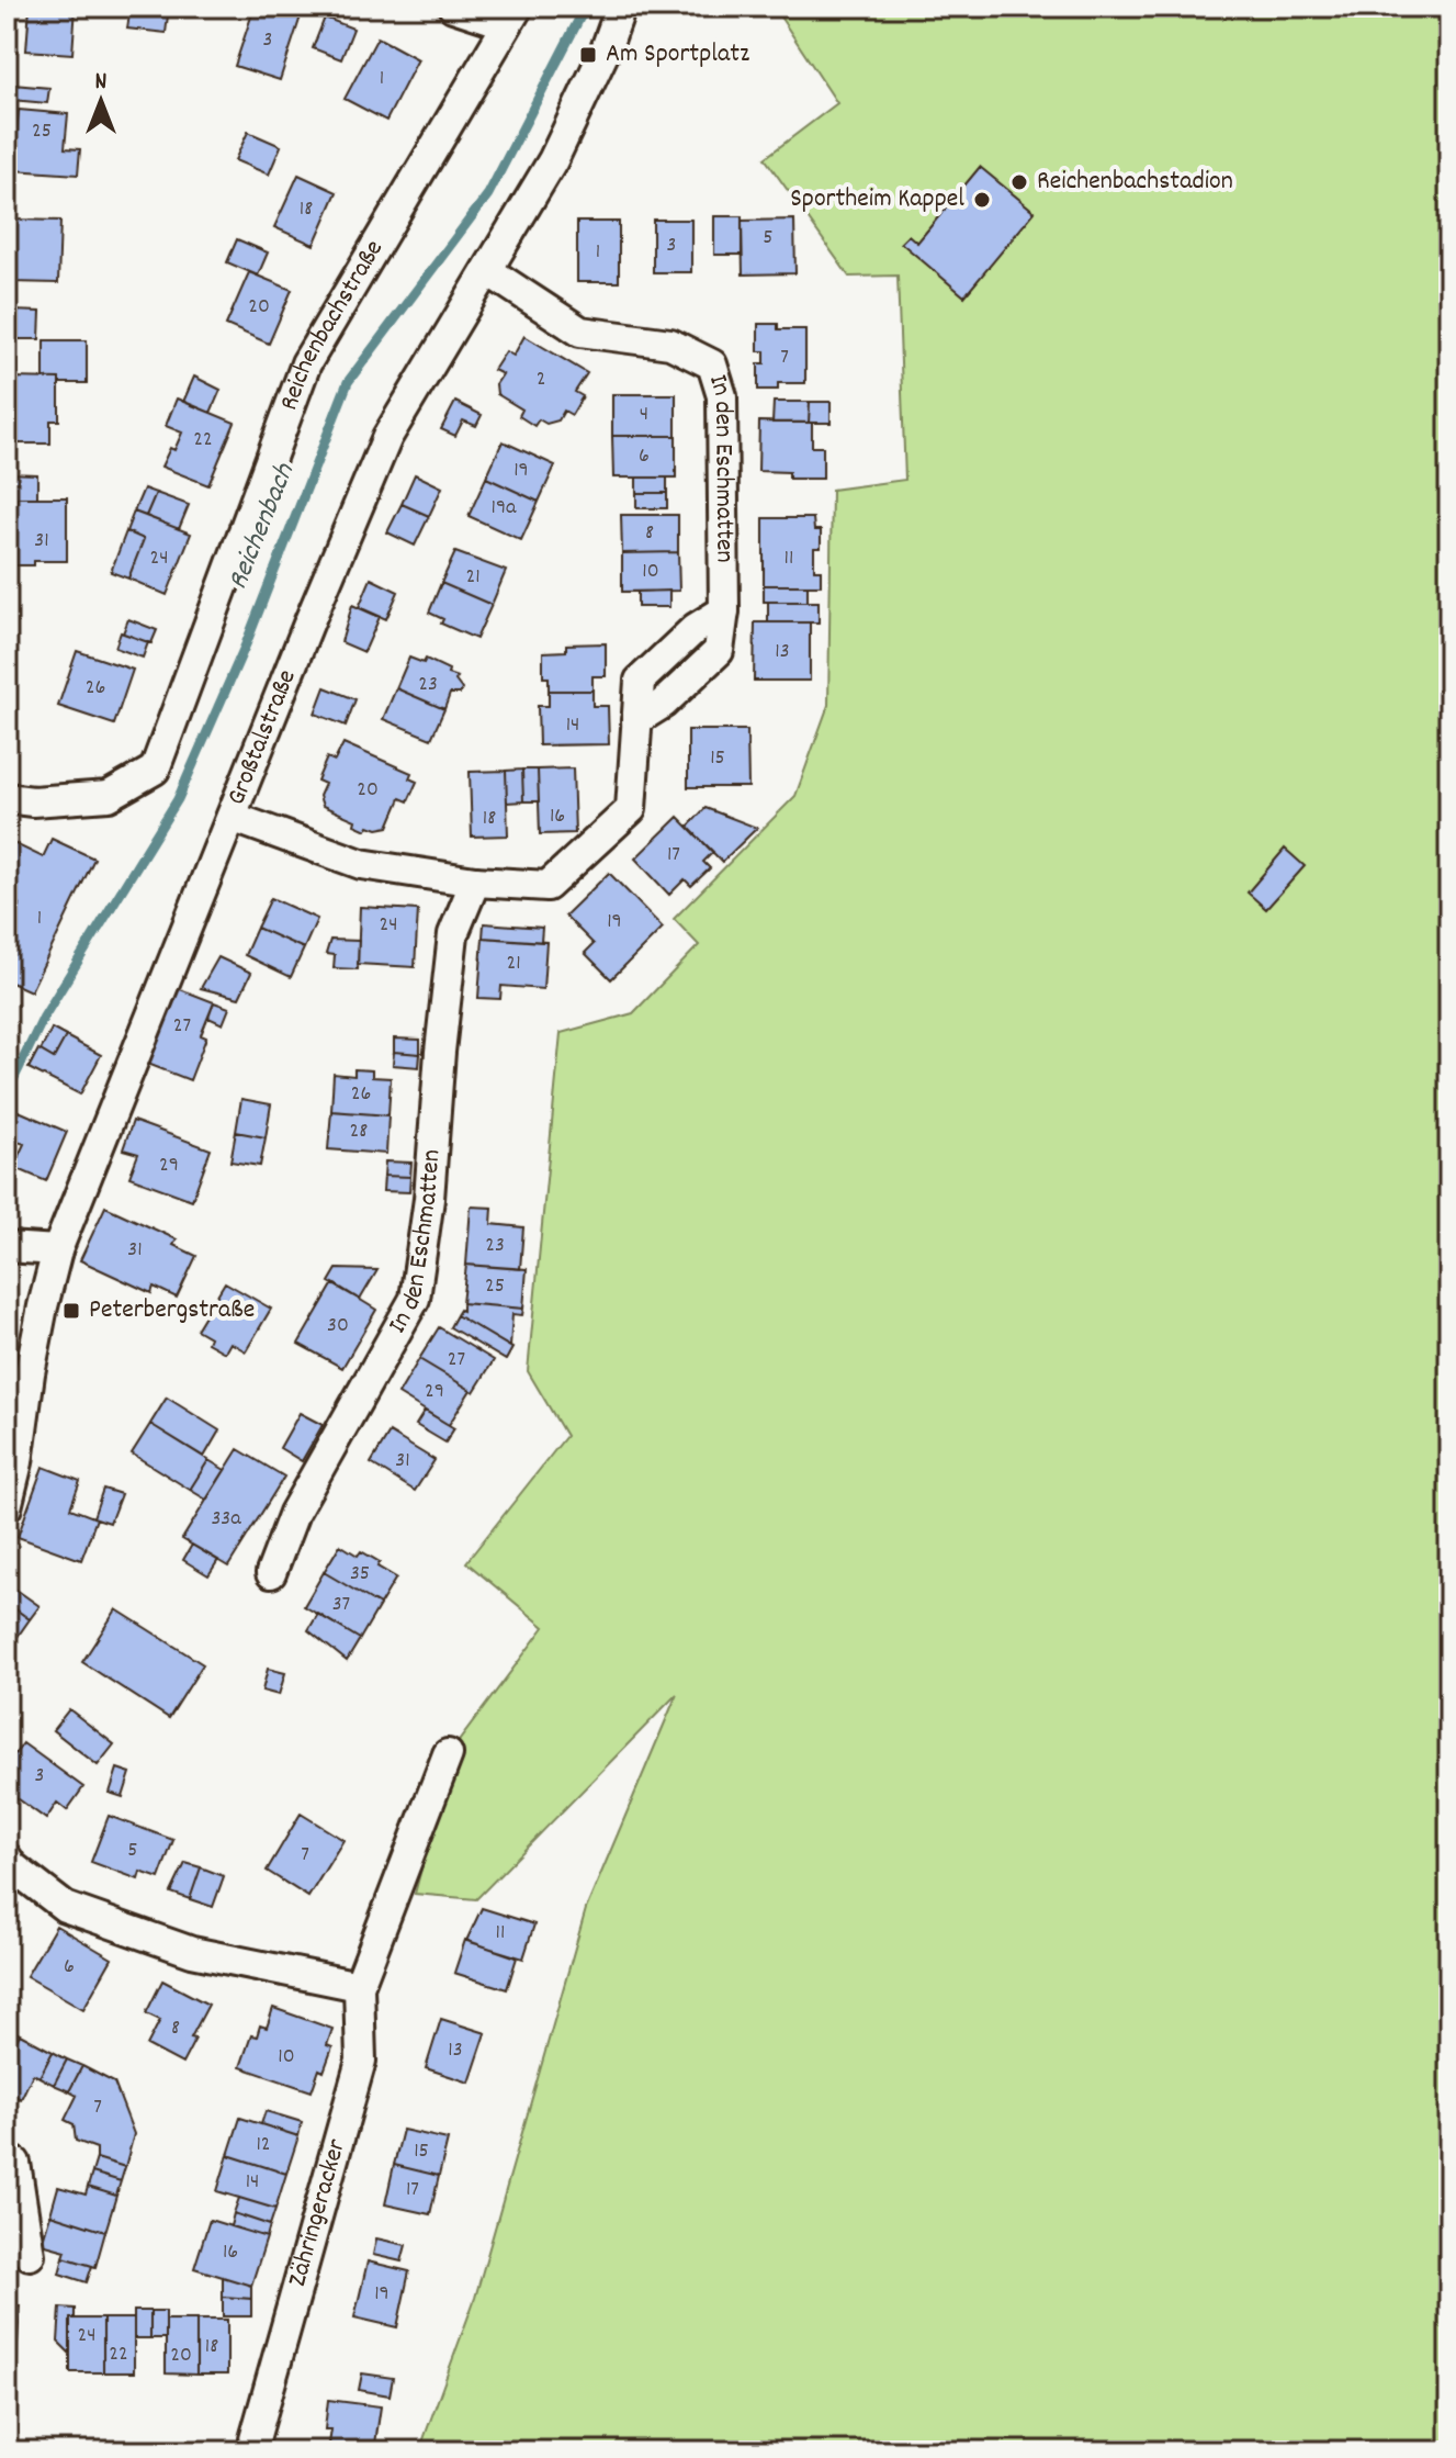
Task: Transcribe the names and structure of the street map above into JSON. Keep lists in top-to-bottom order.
{
  "streets": {
    "street": [
      "Reichenbachstraße",
      "In den Eschmatten",
      "Großtalstraße",
      "Zähringeracker"
    ]
  },
  "crossings": [
    ["In den Eschmatten", "Großtalstraße"]
  ],
  "water": ["Reichenbach"],
  "places": {
    "transit": ["Am Sportplatz", "Peterbergstraße"],
    "other": ["Reichenbachstadion", "Sportheim Kappel"]
  },
  "house_numbers": [
    "3",
    "1",
    "25",
    "18",
    "5",
    "3",
    "1",
    "20",
    "7",
    "2",
    "4",
    "22",
    "6",
    "19",
    "19a",
    "8",
    "31",
    "24",
    "11",
    "10",
    "21",
    "13",
    "23",
    "26",
    "14",
    "15",
    "20",
    "16",
    "18",
    "17",
    "1",
    "19",
    "24",
    "21",
    "27",
    "26",
    "28",
    "29",
    "23",
    "31",
    "25",
    "30",
    "27",
    "29",
    "31",
    "33a",
    "35",
    "37",
    "3",
    "5",
    "7",
    "11",
    "6",
    "8",
    "13",
    "10",
    "7",
    "12",
    "15",
    "14",
    "17",
    "16",
    "19",
    "24",
    "18",
    "22",
    "20"
  ],
  "north": "top"
}
